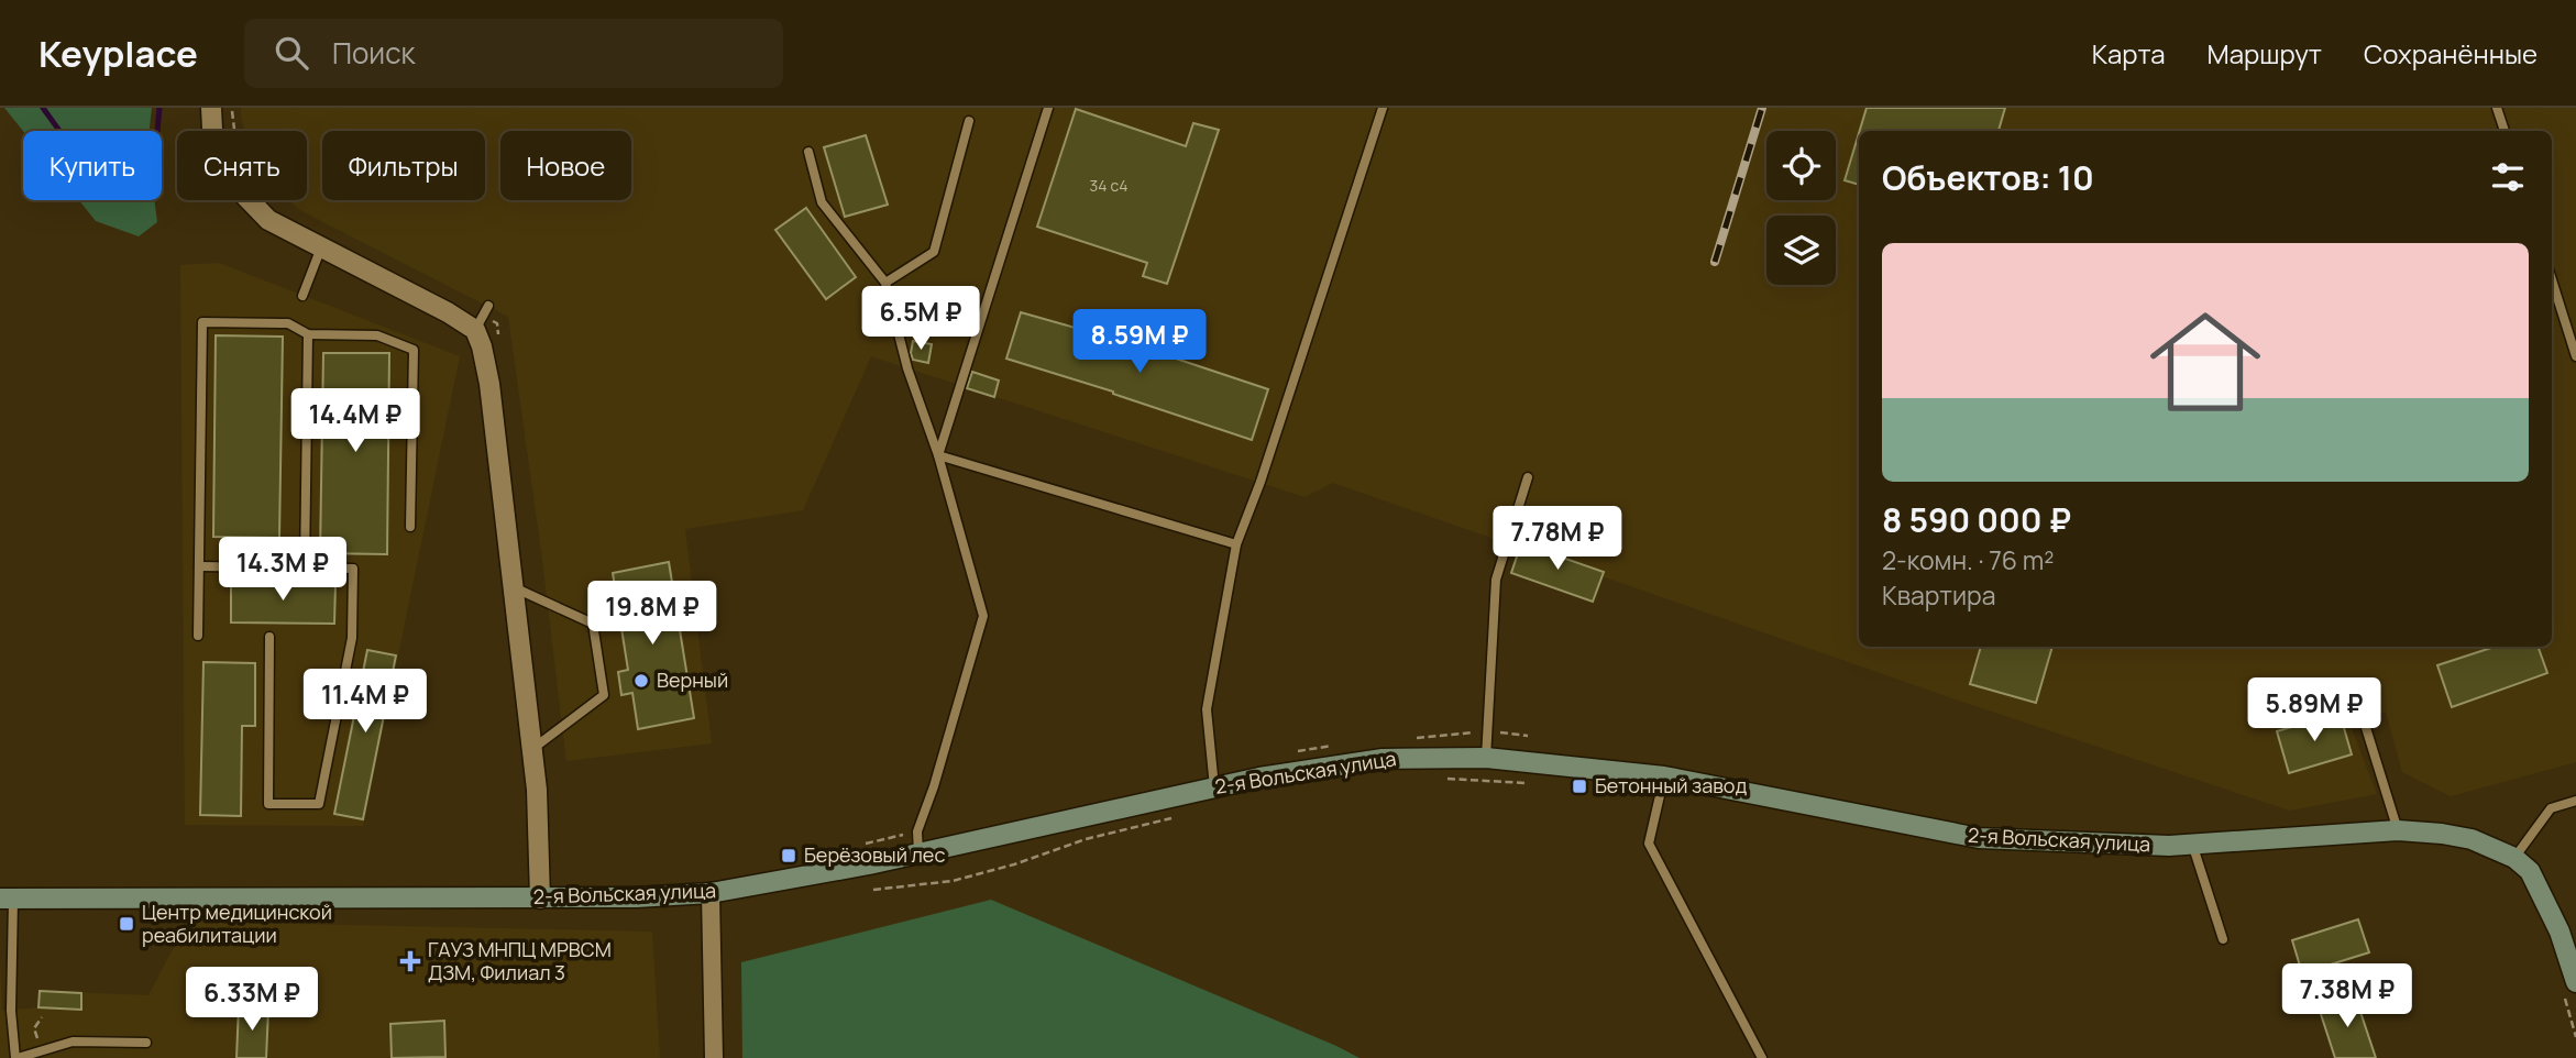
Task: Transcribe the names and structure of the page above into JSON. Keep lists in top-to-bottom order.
{
  "streets": {
    "main road": ["2-я Вольская улица"]
  },
  "places": {
    "other": ["Верный"],
    "transit": ["Бетонный завод", "Берёзовый лес", "Центр медицинской реабилитации"],
    "health": ["ГАУЗ МНПЦ МРВСМ ДЗМ, Филиал 3"]
  },
  "house_numbers": ["34 с4"],
  "page": {
    "header": "Keyplace",
    "search": "Поиск",
    "nav": ["Карта", "Маршрут", "Сохранённые"],
    "chip": [
      "Купить",
      "Снять",
      "Фильтры",
      "Новое"
    ],
    "heading": "Объектов: 10",
    "list": [
      {
        "name": "8 590 000 ₽",
        "note": "2-комн. · 76 m² · Квартира"
      }
    ],
    "price": [
      "6.5M ₽",
      "8.59M ₽",
      "14.4M ₽",
      "7.78M ₽",
      "14.3M ₽",
      "19.8M ₽",
      "11.4M ₽",
      "5.89M ₽",
      "7.38M ₽",
      "6.33M ₽"
    ]
  }
}
